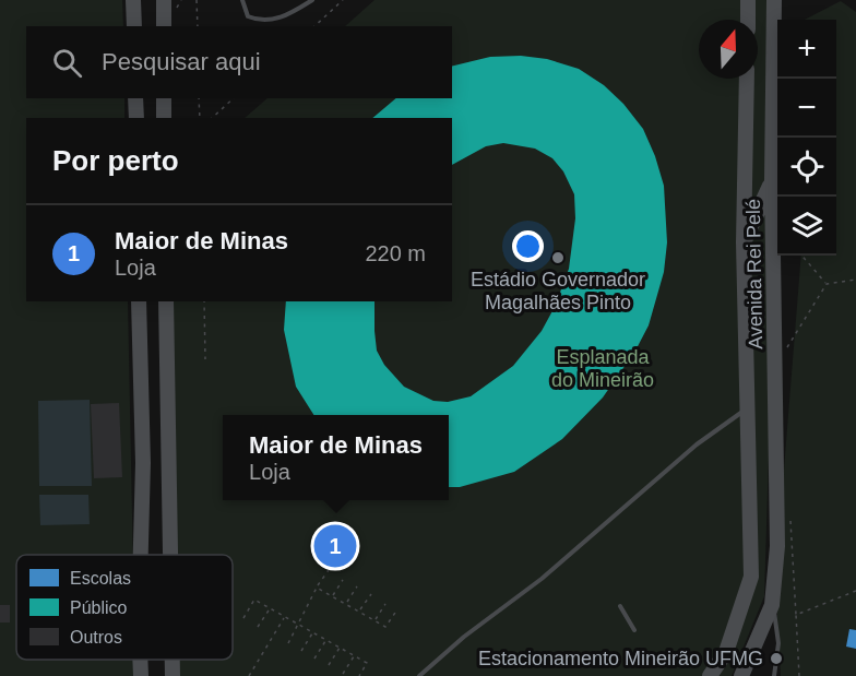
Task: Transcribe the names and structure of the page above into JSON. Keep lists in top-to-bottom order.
{
  "streets": {
    "main road": ["Avenida Rei Pelé"]
  },
  "parks": ["Esplanada do Mineirão"],
  "places": ["Estádio Governador Magalhães Pinto", "Estacionamento Mineirão UFMG"],
  "legend": ["Escolas", "Público", "Outros"],
  "north": "top",
  "page": {
    "map_buttons": ["+", "−"],
    "search": "Pesquisar aqui",
    "heading": "Por perto",
    "list": [
      {
        "mark": "1",
        "name": "Maior de Minas",
        "note": "Loja",
        "value": "220 m"
      }
    ],
    "popup": ["Maior de Minas", "Loja"],
    "pins": "1"
  }
}
